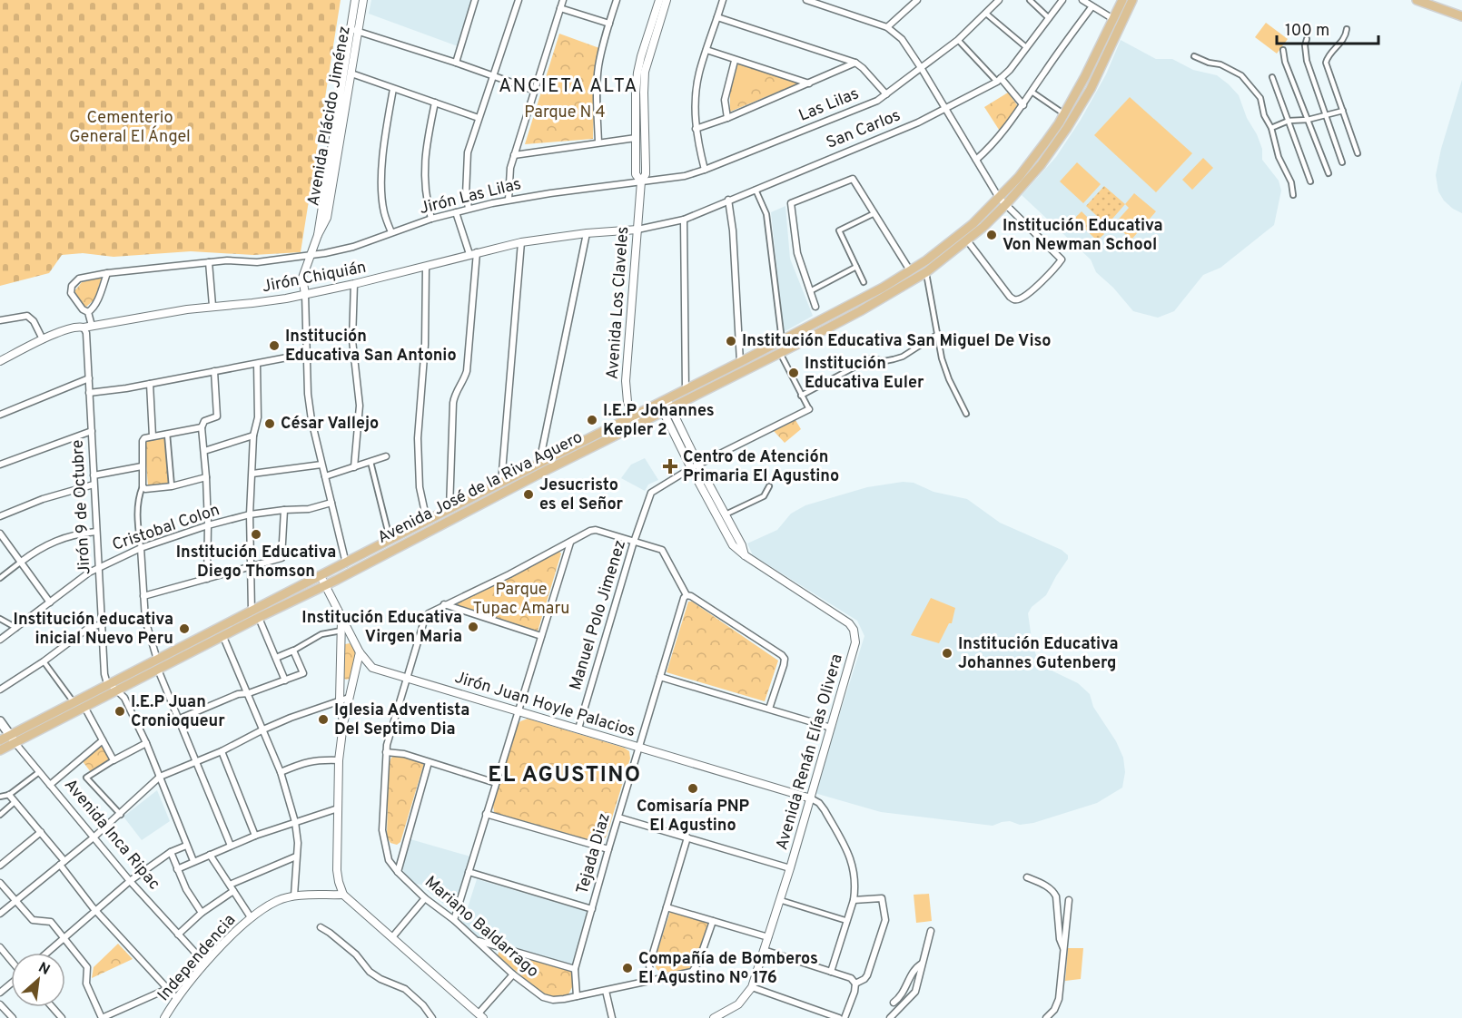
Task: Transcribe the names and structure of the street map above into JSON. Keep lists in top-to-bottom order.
{
  "streets": {
    "main road": ["Avenida José de la Riva Aguero", "Avenida Inca Ripac"],
    "street": [
      "Las Lilas",
      "Avenida Plácido Jiménez",
      "San Carlos",
      "Jirón Las Lilas",
      "Jirón Chiquián",
      "Avenida Los Claveles",
      "Jirón 9 de Octubre",
      "Cristobal Colon",
      "Manuel Polo Jimenez",
      "Jirón Juan Hoyle Palacios",
      "Avenida Renán Elías Olivera",
      "Tejada Diaz",
      "Mariano Baldarrago",
      "Independencia"
    ]
  },
  "crossings": [
    ["Las Lilas", "Jirón Las Lilas"],
    ["Las Lilas", "Avenida Los Claveles"],
    ["Avenida Plácido Jiménez", "Jirón Las Lilas"],
    ["Avenida Plácido Jiménez", "Jirón Chiquián"],
    ["San Carlos", "Jirón Chiquián"],
    ["San Carlos", "Avenida Los Claveles"],
    ["Jirón Las Lilas", "Avenida Los Claveles"],
    ["Jirón Chiquián", "Avenida Los Claveles"],
    ["Jirón Chiquián", "Jirón 9 de Octubre"],
    ["Avenida Los Claveles", "Avenida José de la Riva Aguero"],
    ["Avenida José de la Riva Aguero", "Jirón 9 de Octubre"],
    ["Avenida José de la Riva Aguero", "Jirón Juan Hoyle Palacios"],
    ["Avenida José de la Riva Aguero", "Avenida Renán Elías Olivera"],
    ["Avenida José de la Riva Aguero", "Avenida Inca Ripac"],
    ["Jirón 9 de Octubre", "Cristobal Colon"],
    ["Manuel Polo Jimenez", "Jirón Juan Hoyle Palacios"],
    ["Manuel Polo Jimenez", "Avenida Renán Elías Olivera"],
    ["Manuel Polo Jimenez", "Mariano Baldarrago"],
    ["Jirón Juan Hoyle Palacios", "Avenida Renán Elías Olivera"],
    ["Jirón Juan Hoyle Palacios", "Tejada Diaz"],
    ["Jirón Juan Hoyle Palacios", "Mariano Baldarrago"],
    ["Avenida Inca Ripac", "Independencia"],
    ["Tejada Diaz", "Mariano Baldarrago"]
  ],
  "districts": ["ANCIETA ALTA", "EL AGUSTINO"],
  "parks": ["Parque N 4", "Cementerio General El Ángel", "Parque Tupac Amaru"],
  "places": {
    "other": [
      "Institución Educativa Von Newman School",
      "Institución Educativa San Miguel De Viso",
      "Institución Educativa San Antonio",
      "Institución Educativa Euler",
      "I.E.P Johannes Kepler 2",
      "César Vallejo",
      "Jesucristo es el Señor",
      "Institución Educativa Diego Thomson",
      "Institución Educativa Virgen Maria",
      "Institución educativa inicial Nuevo Peru",
      "Institución Educativa Johannes Gutenberg",
      "I.E.P Juan Cronioqueur",
      "Iglesia Adventista Del Septimo Dia",
      "Comisaría PNP El Agustino",
      "Compañía de Bomberos El Agustino Nº 176"
    ],
    "health": ["Centro de Atención Primaria El Agustino"]
  },
  "scale_bar": "100 m",
  "north": "top right"
}
